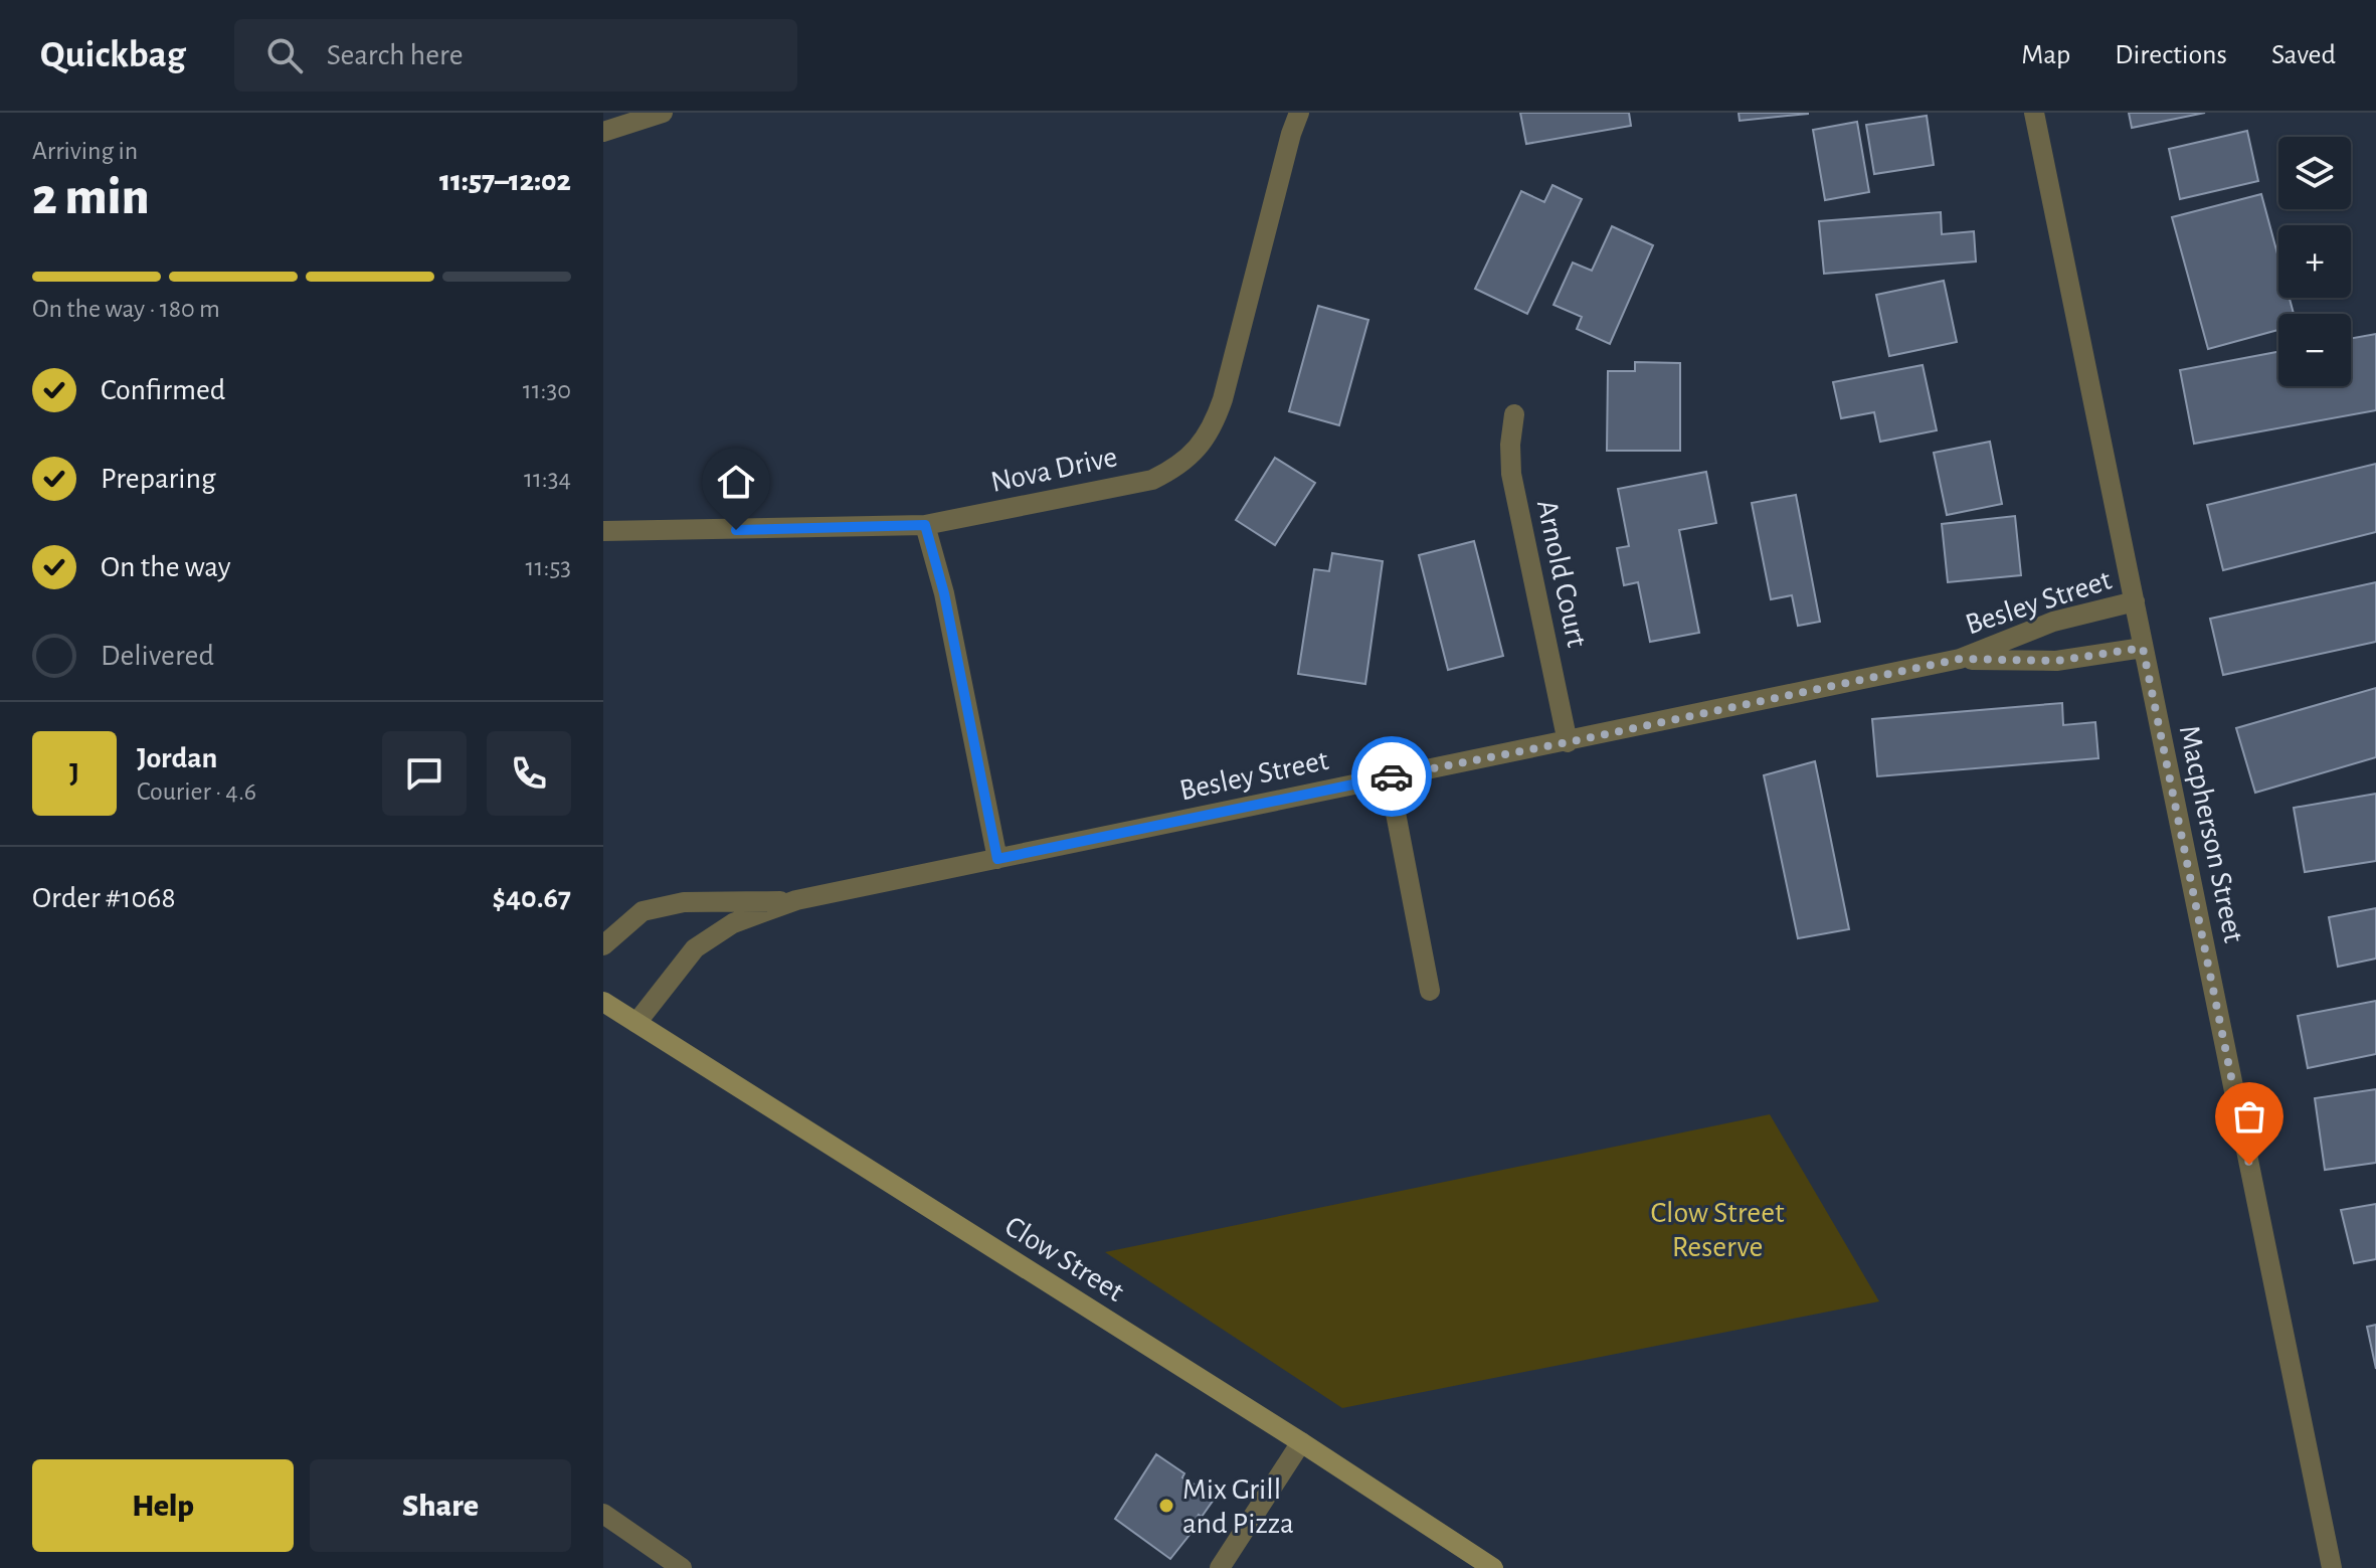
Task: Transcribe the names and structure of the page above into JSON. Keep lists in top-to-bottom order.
{
  "streets": {
    "main road": ["Clow Street"],
    "street": [
      "Nova Drive",
      "Arnold Court",
      "Besley Street",
      "Macpherson Street"
    ]
  },
  "crossings": [
    ["Arnold Court", "Besley Street"],
    ["Besley Street", "Macpherson Street"],
    ["Besley Street", "Clow Street"]
  ],
  "parks": ["Clow Street Reserve"],
  "places": ["Mix Grill and Pizza"],
  "page": {
    "header": "Quickbag",
    "search": "Search here",
    "nav": ["Map", "Directions", "Saved"],
    "heading": ["2 min", "Arriving in", "11:57–12:02"],
    "panel": [
      "Jordan",
      "Courier · 4.6",
      "Order #1068",
      "$40.67"
    ],
    "map_buttons": ["+", "−"],
    "bar": "On the way · 180 m",
    "list": [
      ["Confirmed", "11:30"],
      ["Preparing", "11:34"],
      ["On the way", "11:53"],
      "Delivered"
    ],
    "round": "J",
    "buttons": ["Help", "Share"]
  }
}
